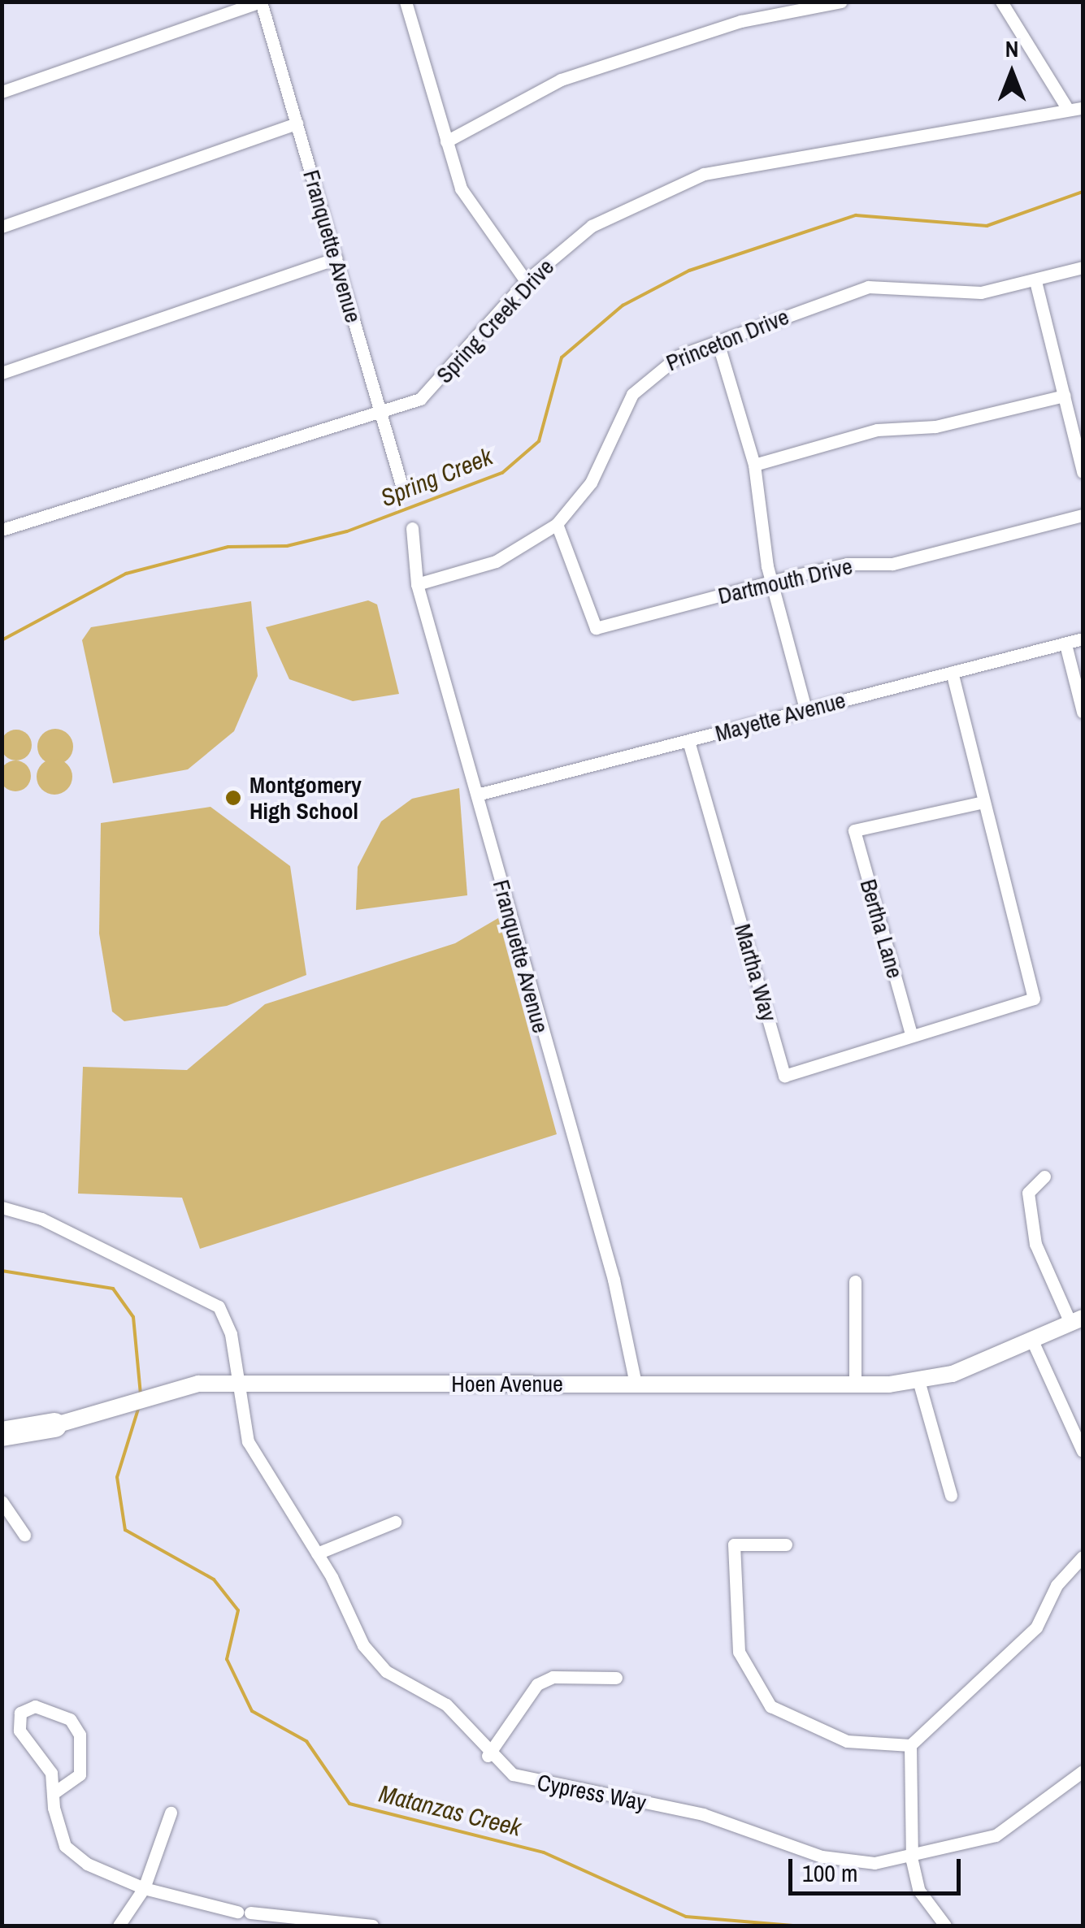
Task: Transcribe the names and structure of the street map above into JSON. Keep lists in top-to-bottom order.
{
  "streets": {
    "street": [
      "Franquette Avenue",
      "Spring Creek Drive",
      "Princeton Drive",
      "Dartmouth Drive",
      "Mayette Avenue",
      "Bertha Lane",
      "Martha Way",
      "Hoen Avenue",
      "Cypress Way"
    ]
  },
  "crossings": [
    ["Franquette Avenue", "Spring Creek Drive"],
    ["Franquette Avenue", "Princeton Drive"],
    ["Franquette Avenue", "Mayette Avenue"],
    ["Franquette Avenue", "Hoen Avenue"],
    ["Princeton Drive", "Dartmouth Drive"],
    ["Mayette Avenue", "Martha Way"],
    ["Bertha Lane", "Martha Way"],
    ["Hoen Avenue", "Cypress Way"]
  ],
  "water": ["Spring Creek", "Matanzas Creek"],
  "places": ["Montgomery High School"],
  "scale_bar": "100 m",
  "north": "top"
}
